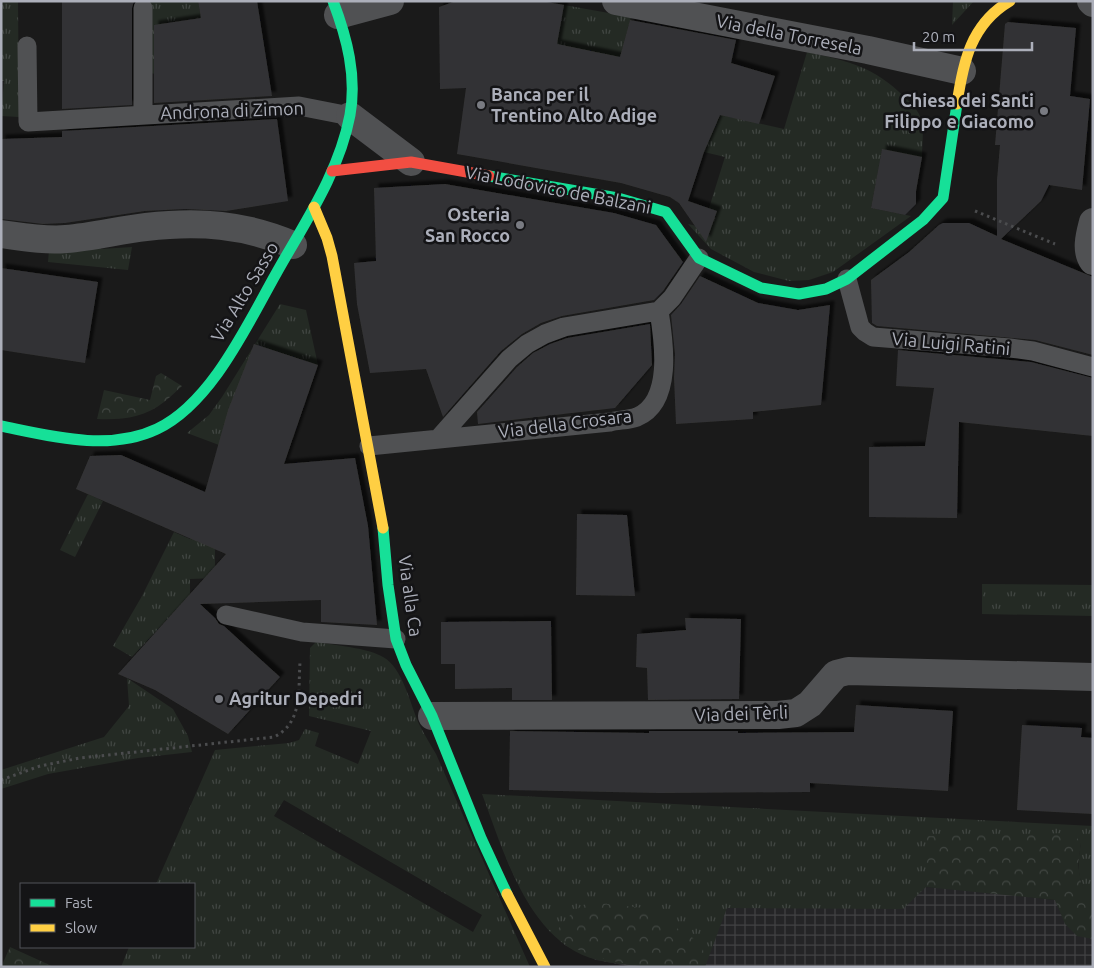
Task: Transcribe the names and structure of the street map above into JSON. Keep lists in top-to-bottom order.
{
  "streets": {
    "street": [
      "Via della Torresela",
      "Via Lodovico de Balzani",
      "Via Alto Sasso",
      "Via alla Ca",
      "Via dei Tèrli"
    ],
    "lane": ["Androna di Zimon", "Via Luigi Ratini", "Via della Crosara"]
  },
  "crossings": [
    ["Androna di Zimon", "Via Lodovico de Balzani"],
    ["Androna di Zimon", "Via Alto Sasso"],
    ["Via Lodovico de Balzani", "Via Alto Sasso"],
    ["Via Lodovico de Balzani", "Via Luigi Ratini"],
    ["Via Alto Sasso", "Via alla Ca"],
    ["Via della Crosara", "Via alla Ca"],
    ["Via alla Ca", "Via dei Tèrli"]
  ],
  "places": [
    "Banca per il Trentino Alto Adige",
    "Chiesa dei Santi Filippo e Giacomo",
    "Osteria San Rocco",
    "Agritur Depedri"
  ],
  "legend": ["Fast", "Slow"],
  "scale_bar": "20 m"
}
